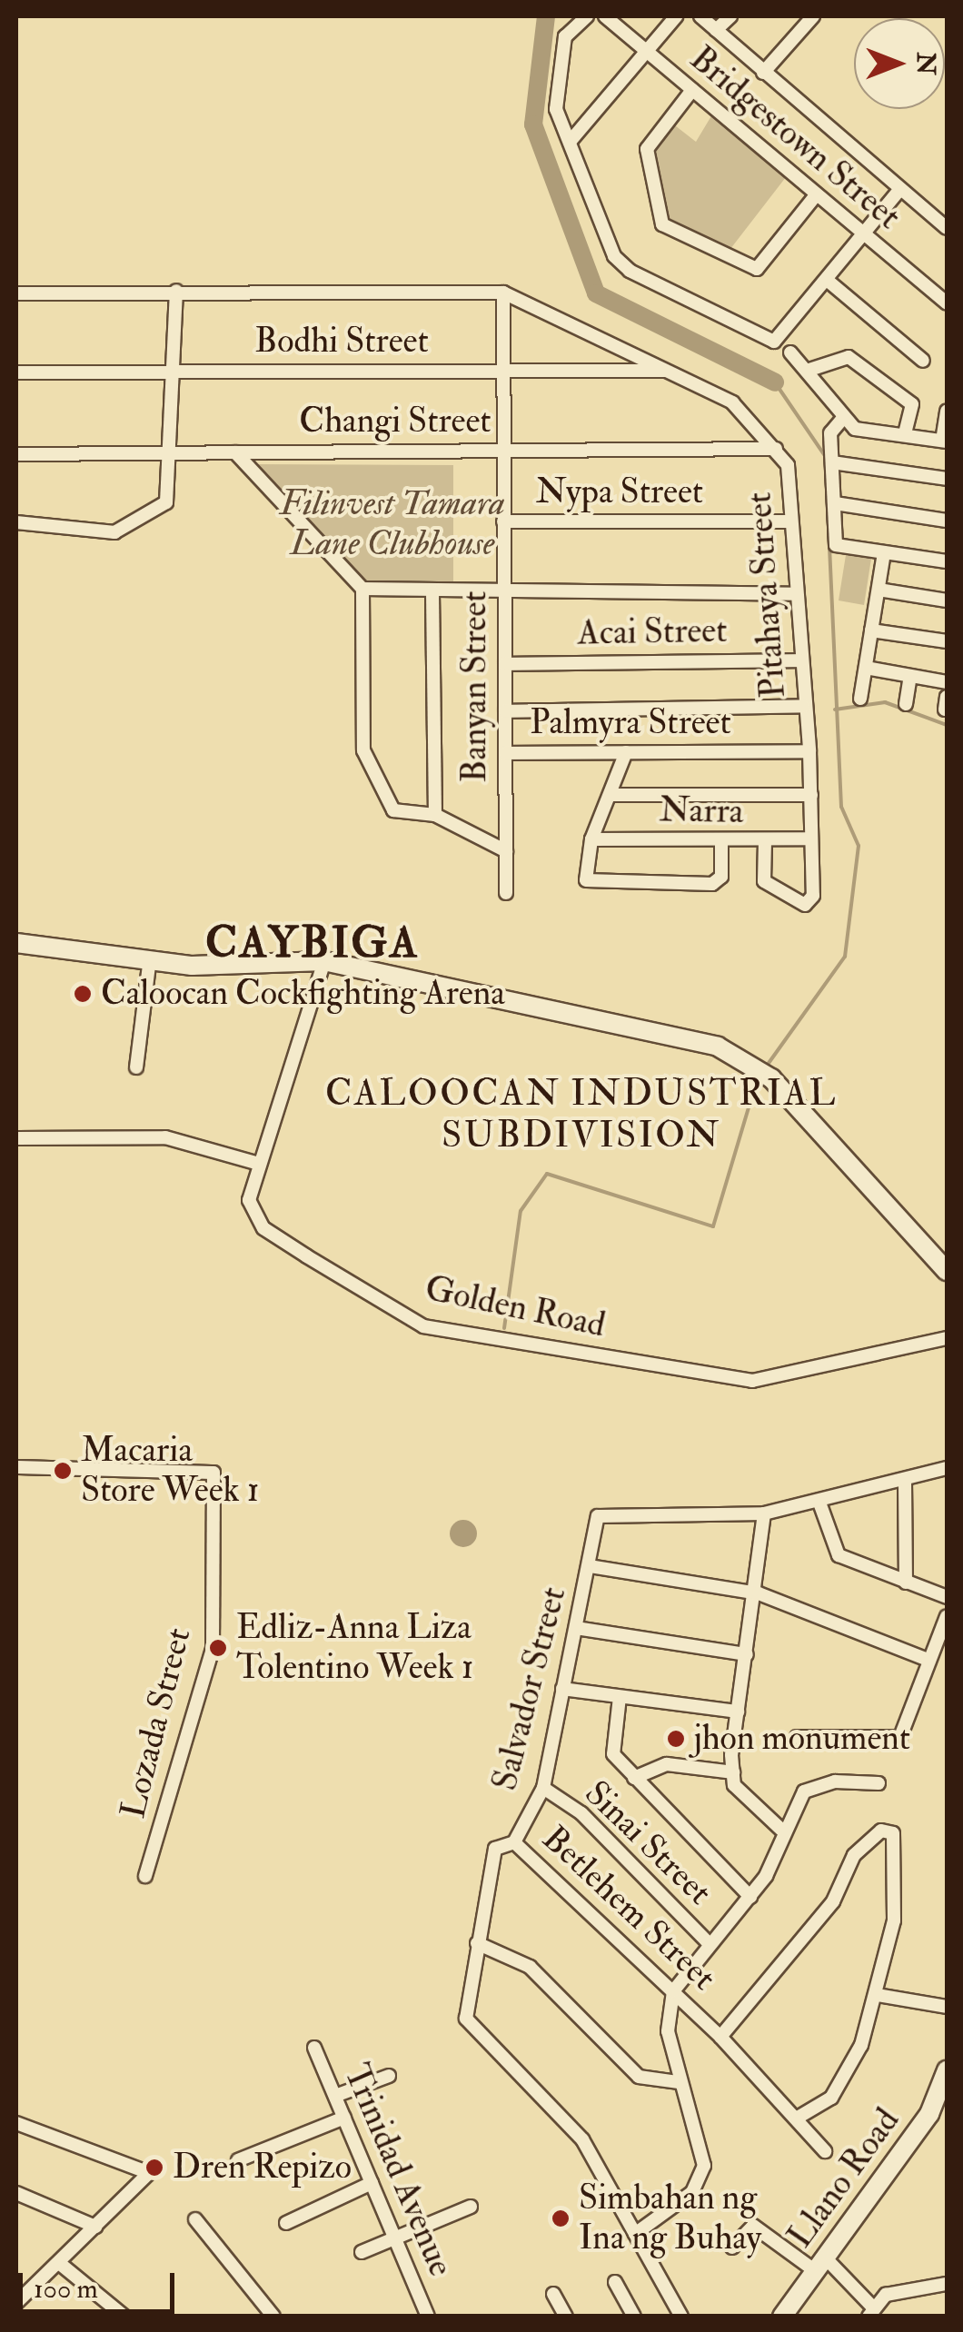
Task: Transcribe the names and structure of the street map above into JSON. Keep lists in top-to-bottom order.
{
  "streets": {
    "main road": ["Llano Road"],
    "street": [
      "Bridgestown Street",
      "Bodhi Street",
      "Changi Street",
      "Nypa Street",
      "Pitahaya Street",
      "Acai Street",
      "Banyan Street",
      "Palmyra Street",
      "Narra",
      "Golden Road",
      "Salvador Street",
      "Lozada Street",
      "Sinai Street",
      "Betlehem Street",
      "Trinidad Avenue"
    ]
  },
  "crossings": [
    ["Bodhi Street", "Pitahaya Street"],
    ["Bodhi Street", "Banyan Street"],
    ["Changi Street", "Pitahaya Street"],
    ["Changi Street", "Banyan Street"],
    ["Nypa Street", "Pitahaya Street"],
    ["Nypa Street", "Banyan Street"],
    ["Pitahaya Street", "Acai Street"],
    ["Pitahaya Street", "Banyan Street"],
    ["Pitahaya Street", "Palmyra Street"],
    ["Pitahaya Street", "Narra"],
    ["Acai Street", "Banyan Street"],
    ["Banyan Street", "Palmyra Street"],
    ["Salvador Street", "Sinai Street"],
    ["Salvador Street", "Betlehem Street"]
  ],
  "districts": ["CAYBIGA", "CALOOCAN INDUSTRIAL SUBDIVISION"],
  "parks": ["Filinvest Tamara Lane Clubhouse"],
  "places": [
    "Caloocan Cockfighting Arena",
    "Macaria Store Week 1",
    "Edliz-Anna Liza Tolentino Week 1",
    "jhon monument",
    "Dren Repizo",
    "Simbahan ng Ina ng Buhay"
  ],
  "scale_bar": "100 m",
  "north": "right"
}
